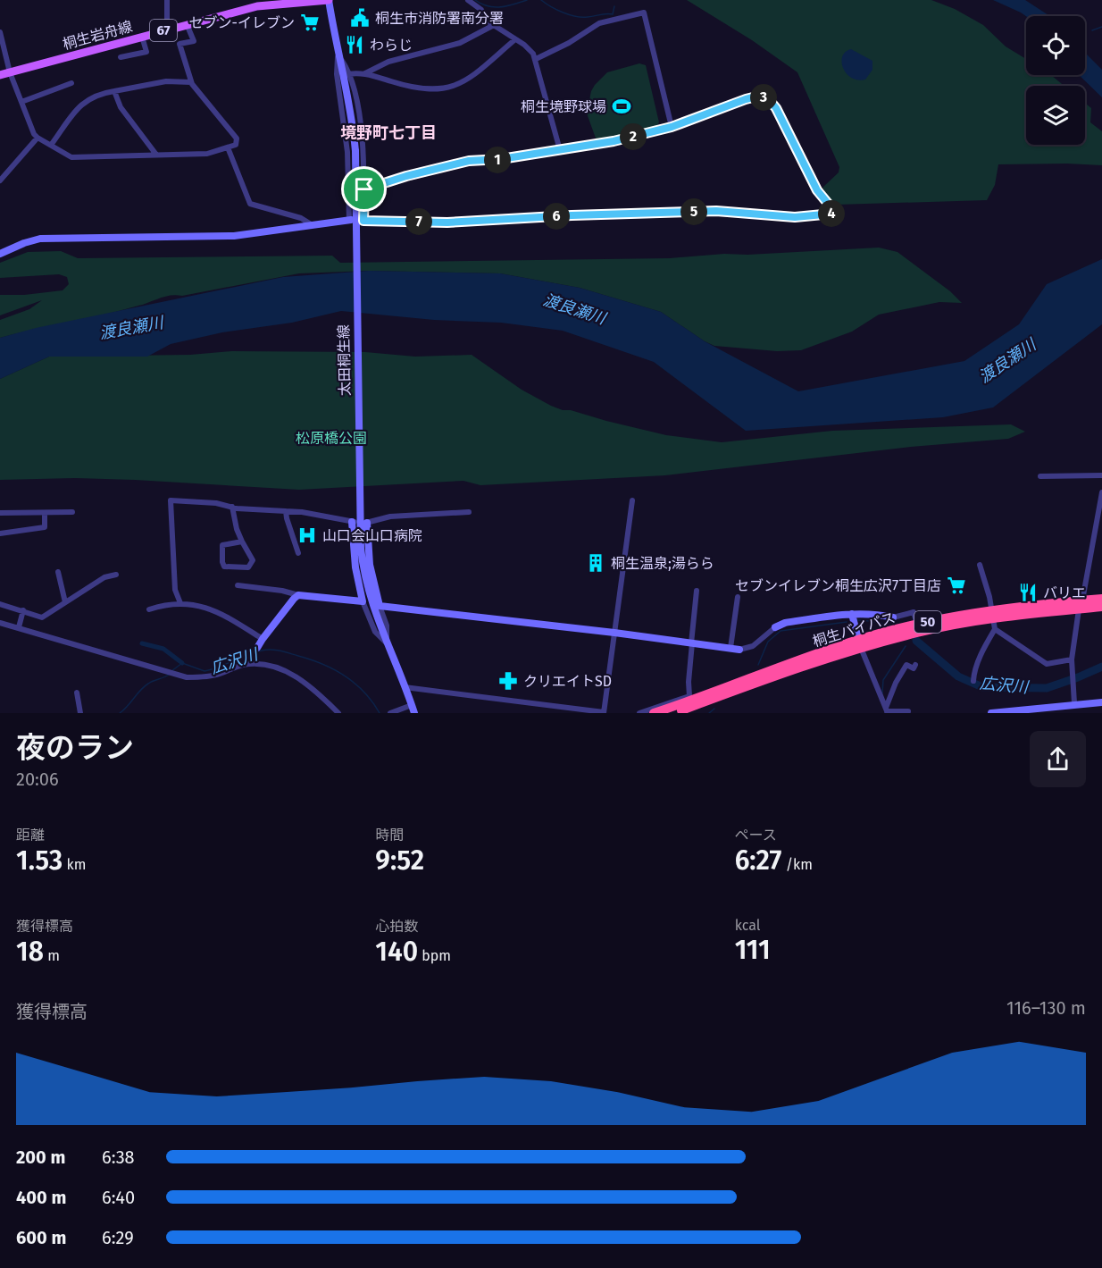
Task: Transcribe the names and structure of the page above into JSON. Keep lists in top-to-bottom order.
{
  "streets": {
    "highway": ["50", "桐生バイパス"],
    "main road": ["67", "桐生岩舟線"],
    "street": ["太田桐生線"]
  },
  "crossings": [
    ["桐生岩舟線", "太田桐生線"],
    ["50", "桐生バイパス"]
  ],
  "districts": ["境野町七丁目"],
  "water": ["渡良瀬川", "広沢川"],
  "parks": ["松原橋公園"],
  "places": {
    "public building": ["桐生市消防署南分署"],
    "supermarket": ["セブン-イレブン", "セブンイレブン桐生広沢7丁目店"],
    "restaurant": ["わらじ", "バリエ"],
    "sports": ["桐生境野球場"],
    "hospital": ["山口会山口病院"],
    "building": ["桐生温泉;湯らら"],
    "pharmacy": ["クリエイトSD"]
  },
  "page": {
    "pins": [
      "3",
      "2",
      "1",
      "5",
      "4",
      "6",
      "7"
    ],
    "heading": ["夜のラン", "20:06"],
    "stats": [
      ["距離", "1.53 km"],
      ["時間", "9:52"],
      ["ペース", "6:27 /km"],
      ["獲得標高", "18 m"],
      ["心拍数", "140 bpm"],
      ["kcal", "111"]
    ],
    "chart": ["獲得標高", "116–130 m"],
    "list": [
      {
        "name": "200 m",
        "note": "6:38"
      },
      {
        "name": "400 m",
        "note": "6:40"
      },
      {
        "name": "600 m",
        "note": "6:29"
      }
    ]
  }
}
